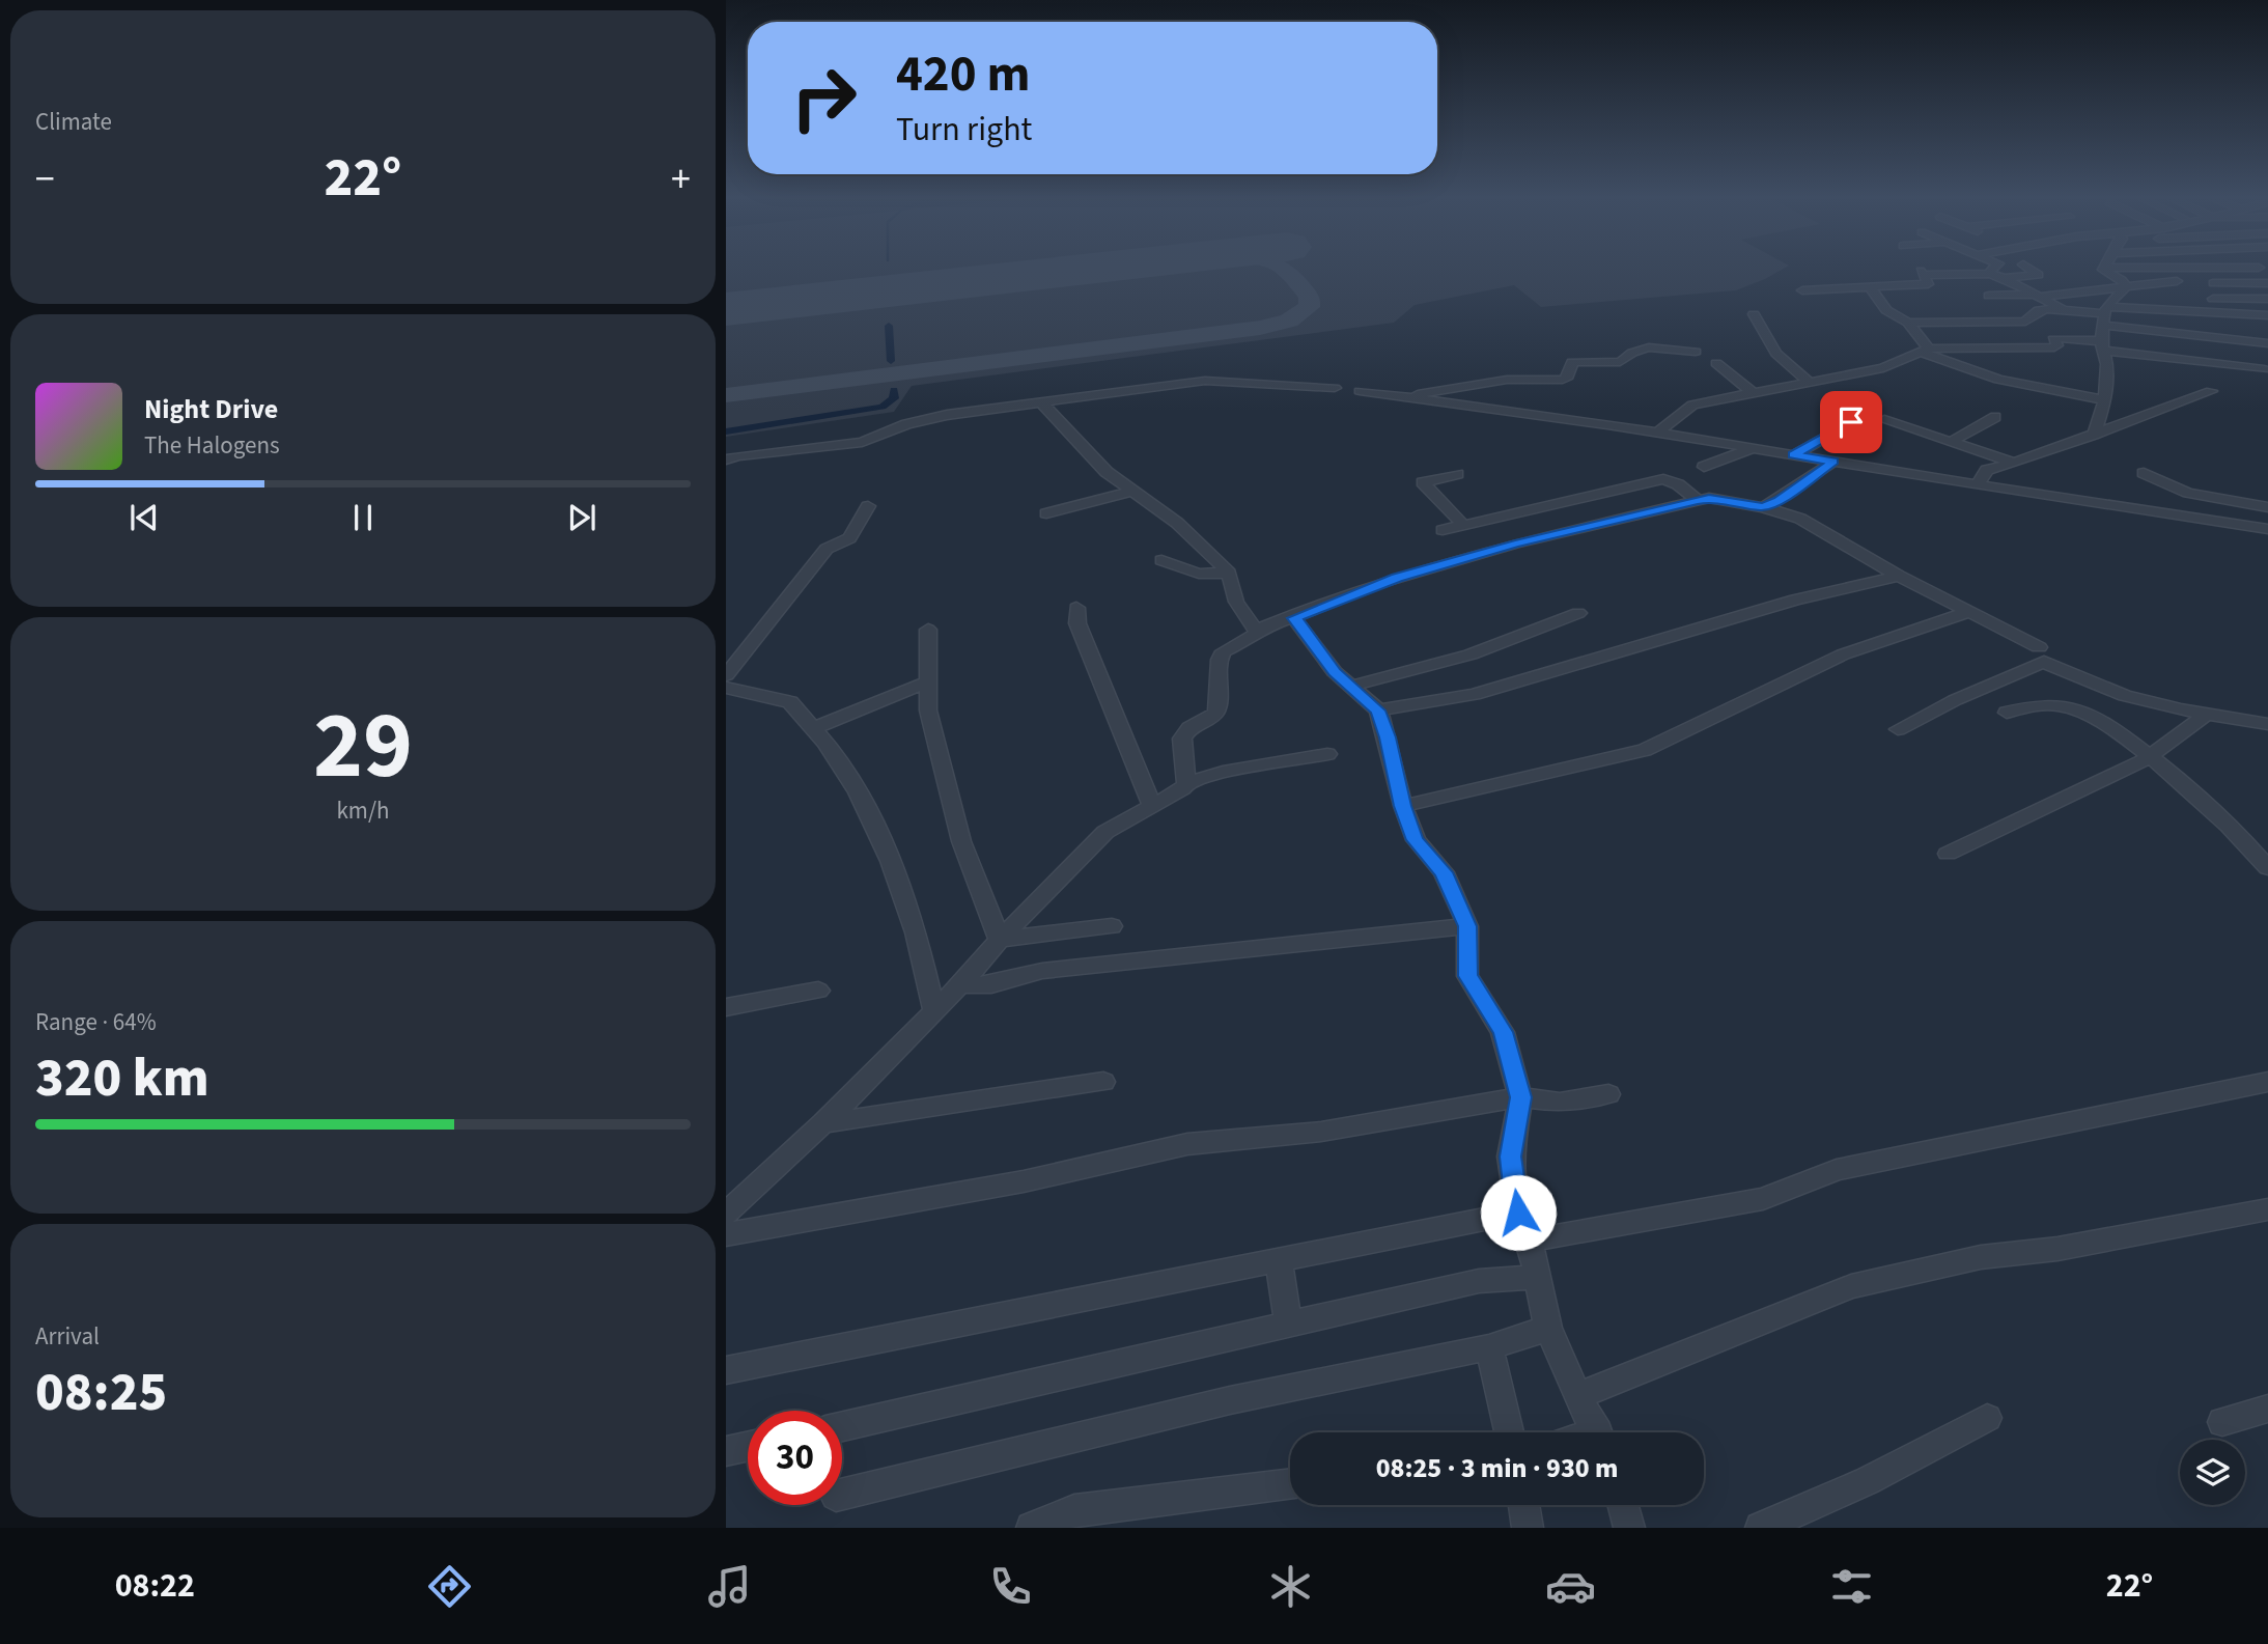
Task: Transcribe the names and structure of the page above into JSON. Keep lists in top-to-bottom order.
{
  "page": {
    "tile": [
      "Climate",
      ["29", "km/h"],
      ["Range · 64%", "320 km"],
      ["Arrival", "08:25"]
    ],
    "turn": ["420 m", "Turn right"],
    "heat": ["−", "22°", "+"],
    "song": ["Night Drive", "The Halogens"],
    "limit": "30",
    "trip": "08:25 · 3 min · 930 m",
    "tabs": ["08:22", "22°"]
  }
}
